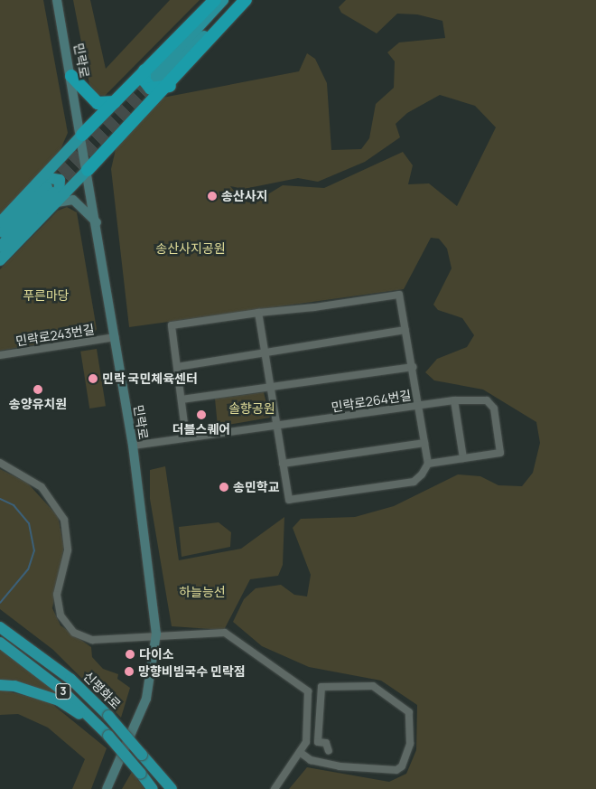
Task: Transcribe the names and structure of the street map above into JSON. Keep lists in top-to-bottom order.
{
  "streets": {
    "highway": ["신평화로", "3"],
    "main road": ["민락로"],
    "street": ["민락로243번길", "민락로264번길"]
  },
  "crossings": [
    ["민락로", "민락로243번길"],
    ["민락로", "민락로264번길"]
  ],
  "parks": [
    "송산사지공원",
    "푸른마당",
    "솔향공원",
    "하늘능선"
  ],
  "places": [
    "송산사지",
    "민락 국민체육센터",
    "송양유치원",
    "더블스퀘어",
    "송민학교",
    "다이소",
    "망향비빔국수 민락점"
  ]
}
